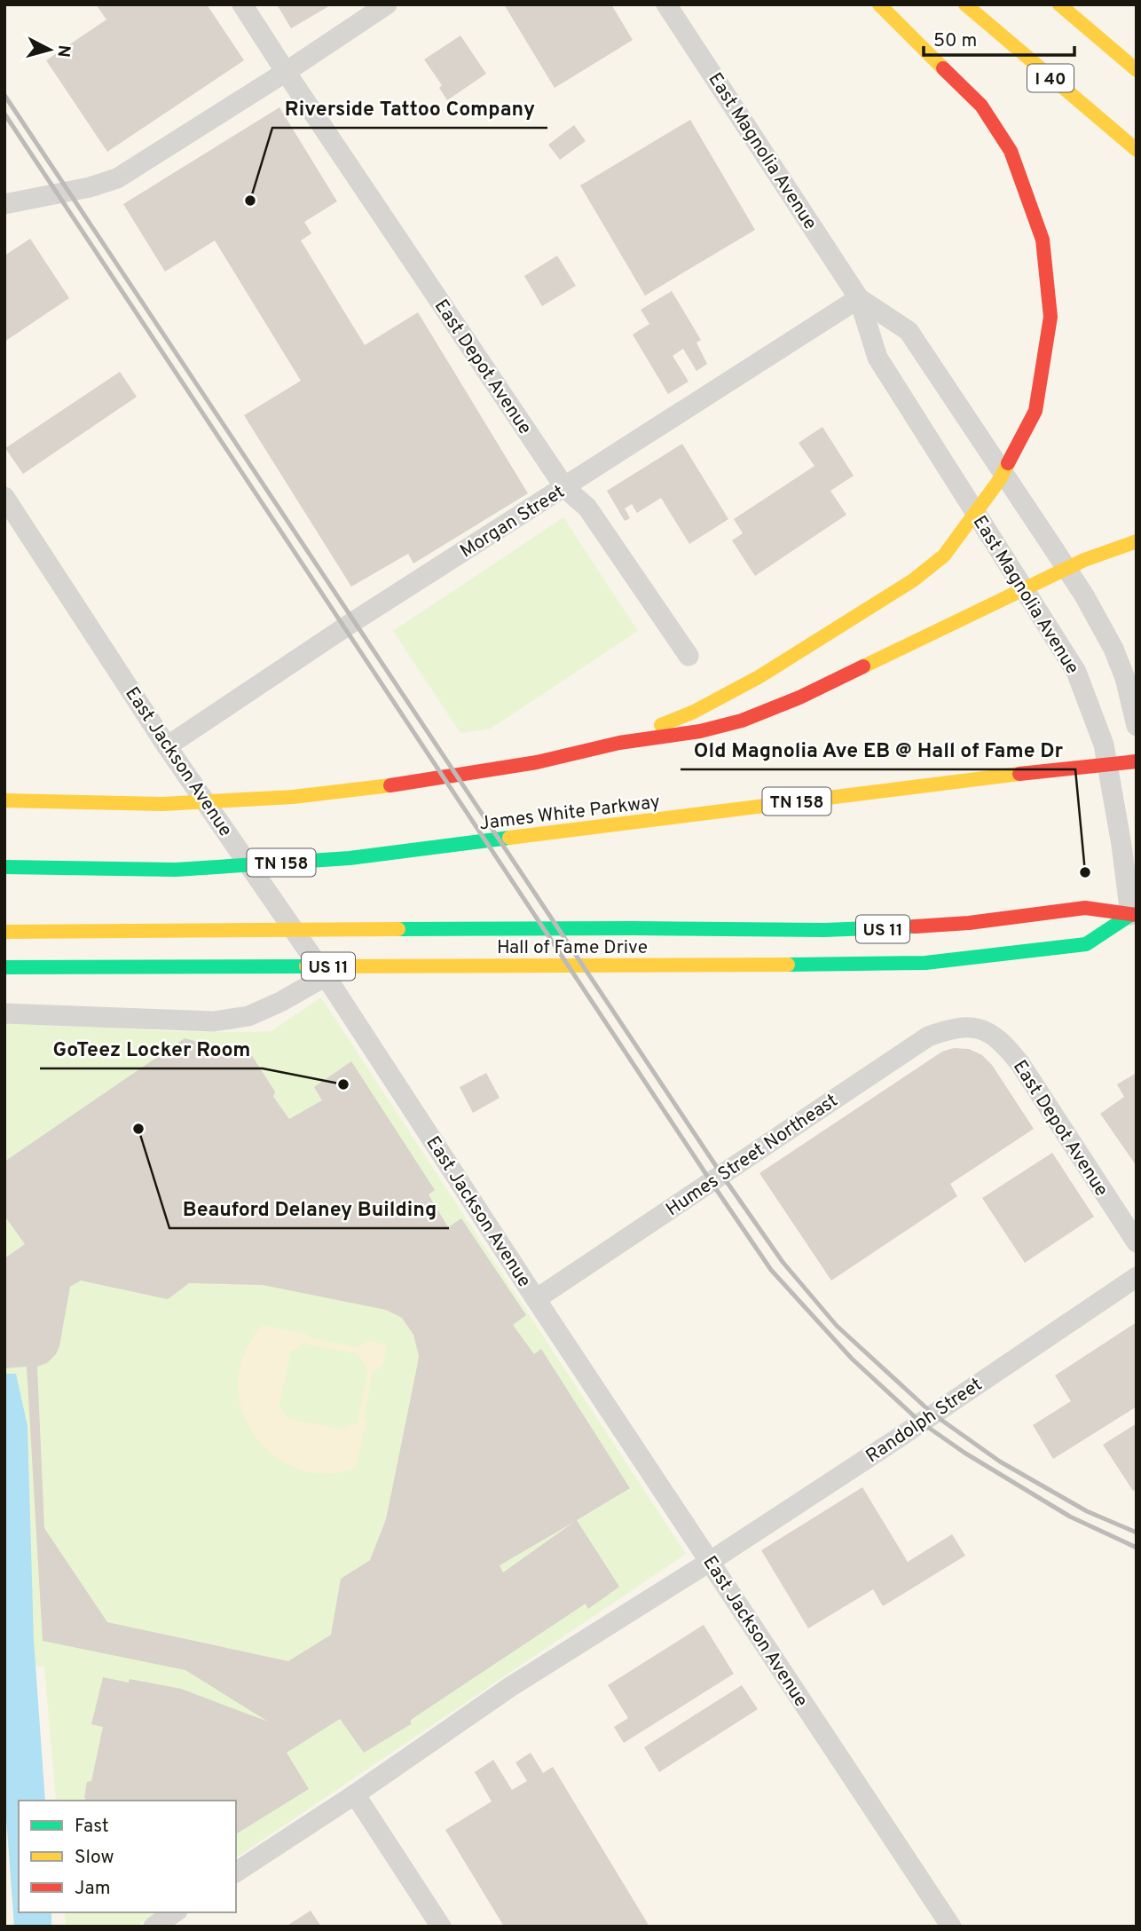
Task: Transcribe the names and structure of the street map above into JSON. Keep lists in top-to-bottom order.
{
  "streets": {
    "main road": [
      "I 40",
      "TN 158",
      "James White Parkway",
      "US 11",
      "Hall of Fame Drive"
    ],
    "street": [
      "East Magnolia Avenue",
      "East Depot Avenue",
      "Morgan Street",
      "East Jackson Avenue",
      "Humes Street Northeast",
      "Randolph Street"
    ]
  },
  "crossings": [
    ["East Magnolia Avenue", "Morgan Street"],
    ["East Magnolia Avenue", "Hall of Fame Drive"],
    ["East Depot Avenue", "Morgan Street"],
    ["East Depot Avenue", "Humes Street Northeast"],
    ["Morgan Street", "East Jackson Avenue"],
    ["East Jackson Avenue", "Humes Street Northeast"],
    ["East Jackson Avenue", "Randolph Street"]
  ],
  "places": [
    "Riverside Tattoo Company",
    "Old Magnolia Ave EB @ Hall of Fame Dr",
    "GoTeez Locker Room",
    "Beauford Delaney Building"
  ],
  "legend": ["Fast", "Slow", "Jam"],
  "scale_bar": "50 m",
  "north": "right"
}
